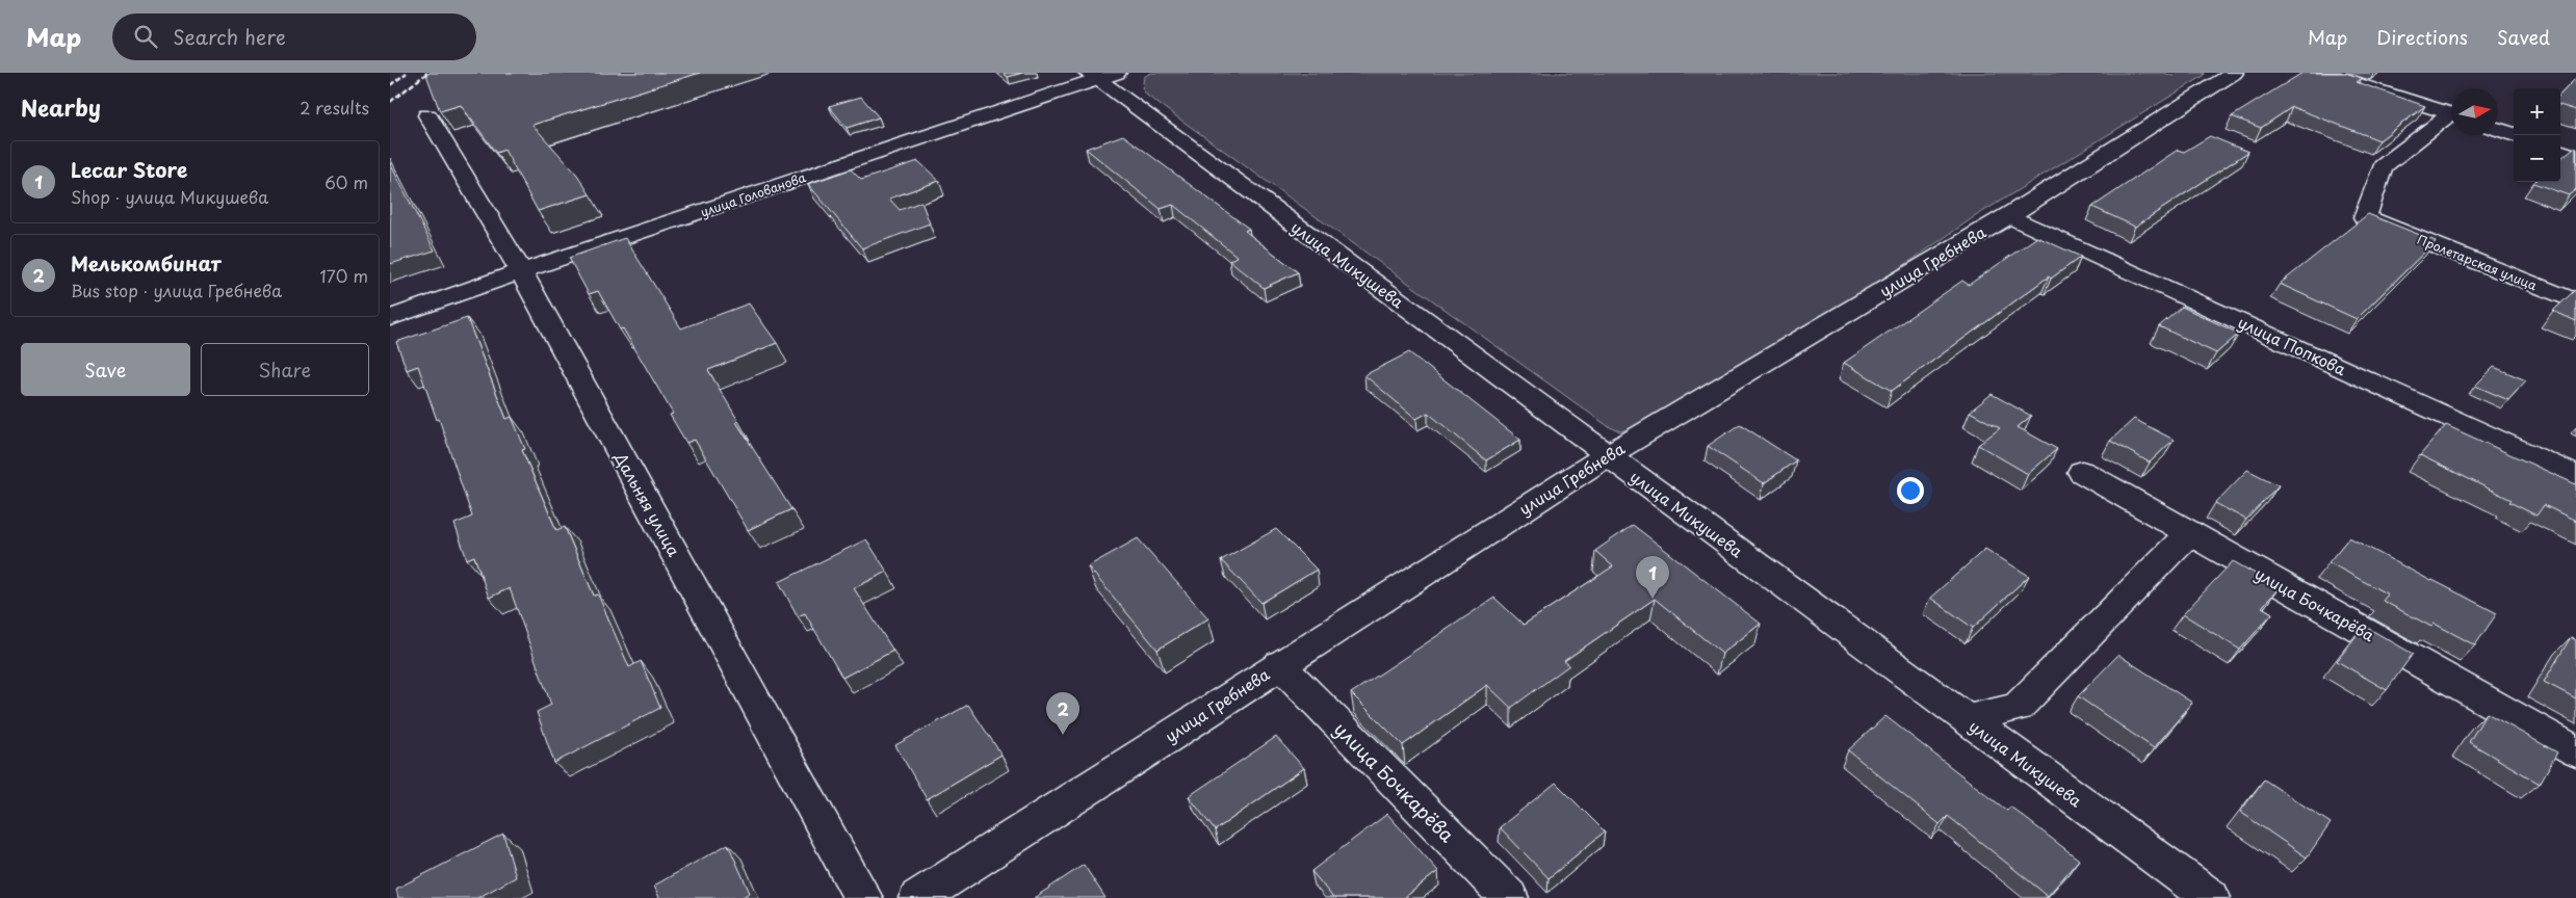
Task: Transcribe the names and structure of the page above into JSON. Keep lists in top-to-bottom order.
{
  "streets": {
    "street": [
      "улица Голованова",
      "улица Гребнева",
      "Пролетарская улица",
      "улица Микушева",
      "улица Попкова",
      "Дальняя улица",
      "улица Бочкарёва"
    ]
  },
  "crossings": [
    ["улица Голованова", "улица Микушева"],
    ["улица Голованова", "Дальняя улица"],
    ["улица Гребнева", "улица Микушева"],
    ["улица Гребнева", "улица Попкова"],
    ["улица Гребнева", "улица Бочкарёва"]
  ],
  "north": "right",
  "page": {
    "header": "Map",
    "search": "Search here",
    "nav": ["Map", "Directions", "Saved"],
    "heading": ["Nearby", "2 results"],
    "map_buttons": ["+", "−"],
    "list": [
      {
        "mark": "1",
        "name": "Lecar Store",
        "note": "Shop · улица Микушева",
        "value": "60 m"
      },
      {
        "mark": "2",
        "name": "Мелькомбинат",
        "note": "Bus stop · улица Гребнева",
        "value": "170 m"
      }
    ],
    "buttons": ["Save", "Share"],
    "pins": ["1", "2"]
  }
}
